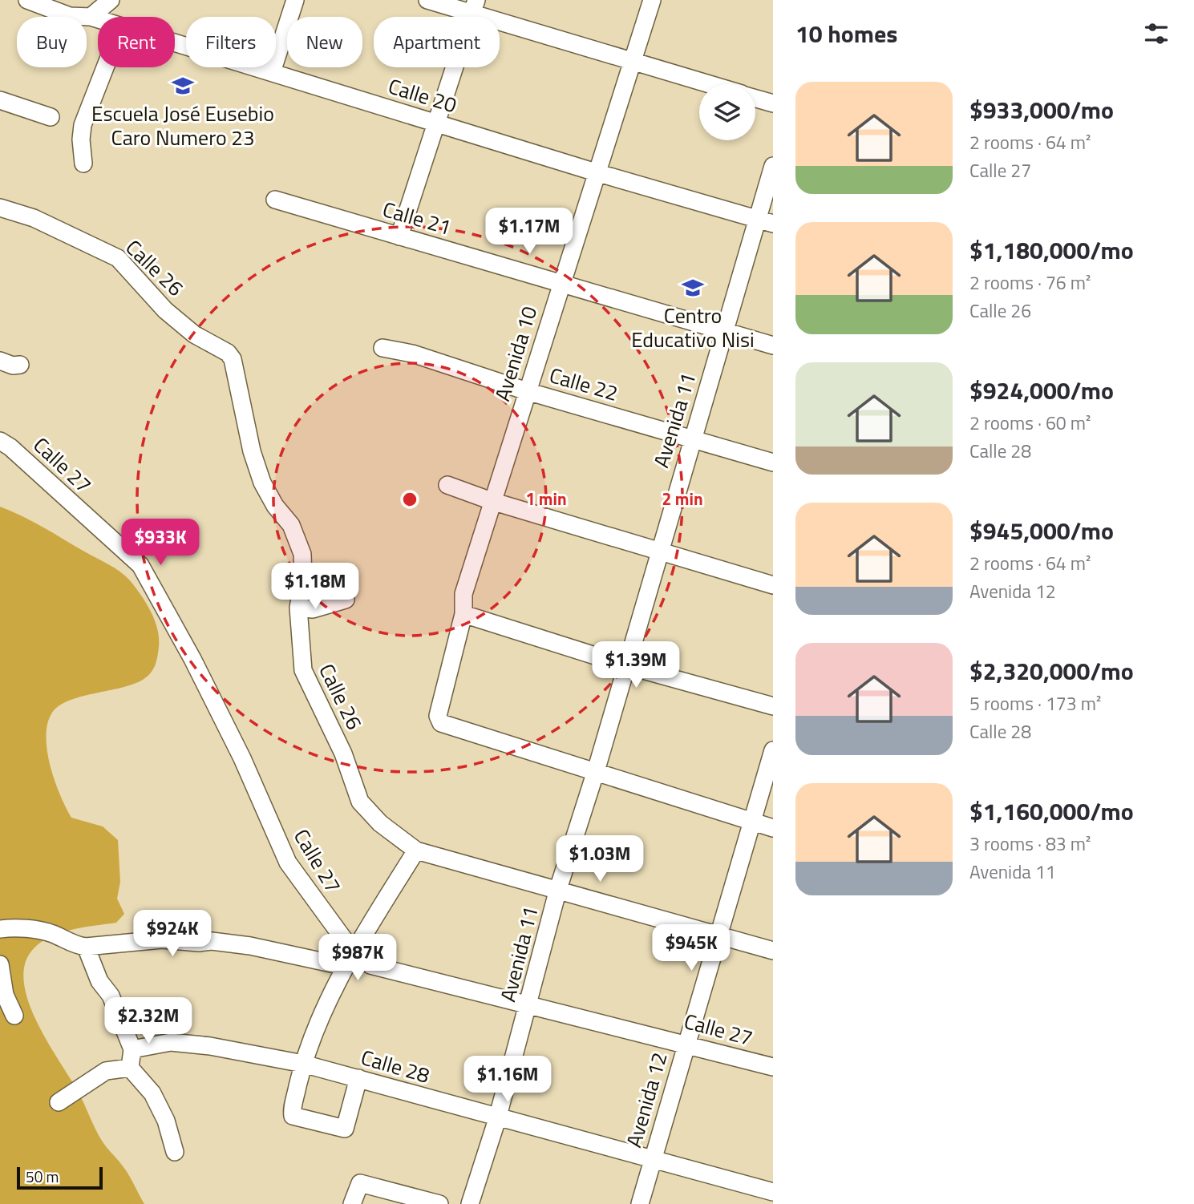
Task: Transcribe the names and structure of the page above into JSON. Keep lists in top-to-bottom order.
{
  "streets": {
    "street": [
      "Calle 20",
      "Calle 21",
      "Calle 26",
      "Avenida 10",
      "Calle 22",
      "Avenida 11",
      "Calle 27",
      "Calle 28",
      "Avenida 12"
    ]
  },
  "crossings": [
    ["Calle 20", "Avenida 10"],
    ["Calle 20", "Avenida 11"],
    ["Calle 21", "Avenida 10"],
    ["Calle 21", "Avenida 11"],
    ["Calle 26", "Avenida 11"],
    ["Calle 26", "Avenida 12"],
    ["Avenida 10", "Calle 22"],
    ["Avenida 10", "Avenida 11"],
    ["Calle 22", "Avenida 11"],
    ["Avenida 11", "Calle 27"],
    ["Avenida 11", "Calle 28"],
    ["Calle 27", "Avenida 12"],
    ["Calle 28", "Avenida 12"]
  ],
  "places": {
    "school or university": ["Escuela José Eusebio Caro Numero 23", "Centro Educativo Nisi"]
  },
  "scale_bar": "50 m",
  "page": {
    "heading": "10 homes",
    "chip": [
      "Buy",
      "Rent",
      "Filters",
      "New",
      "Apartment"
    ],
    "list": [
      {
        "name": "$933,000/mo",
        "note": "2 rooms · 64 m² · Calle 27"
      },
      {
        "name": "$1,180,000/mo",
        "note": "2 rooms · 76 m² · Calle 26"
      },
      {
        "name": "$924,000/mo",
        "note": "2 rooms · 60 m² · Calle 28"
      },
      {
        "name": "$945,000/mo",
        "note": "2 rooms · 64 m² · Avenida 12"
      },
      {
        "name": "$2,320,000/mo",
        "note": "5 rooms · 173 m² · Calle 28"
      },
      {
        "name": "$1,160,000/mo",
        "note": "3 rooms · 83 m² · Avenida 11"
      }
    ],
    "price": [
      "$1.17M",
      "$933K",
      "$1.18M",
      "$1.39M",
      "$1.03M",
      "$924K",
      "$945K",
      "$987K",
      "$2.32M",
      "$1.16M"
    ],
    "scale": "50 m"
  },
  "rings": ["1 min", "2 min"]
}
